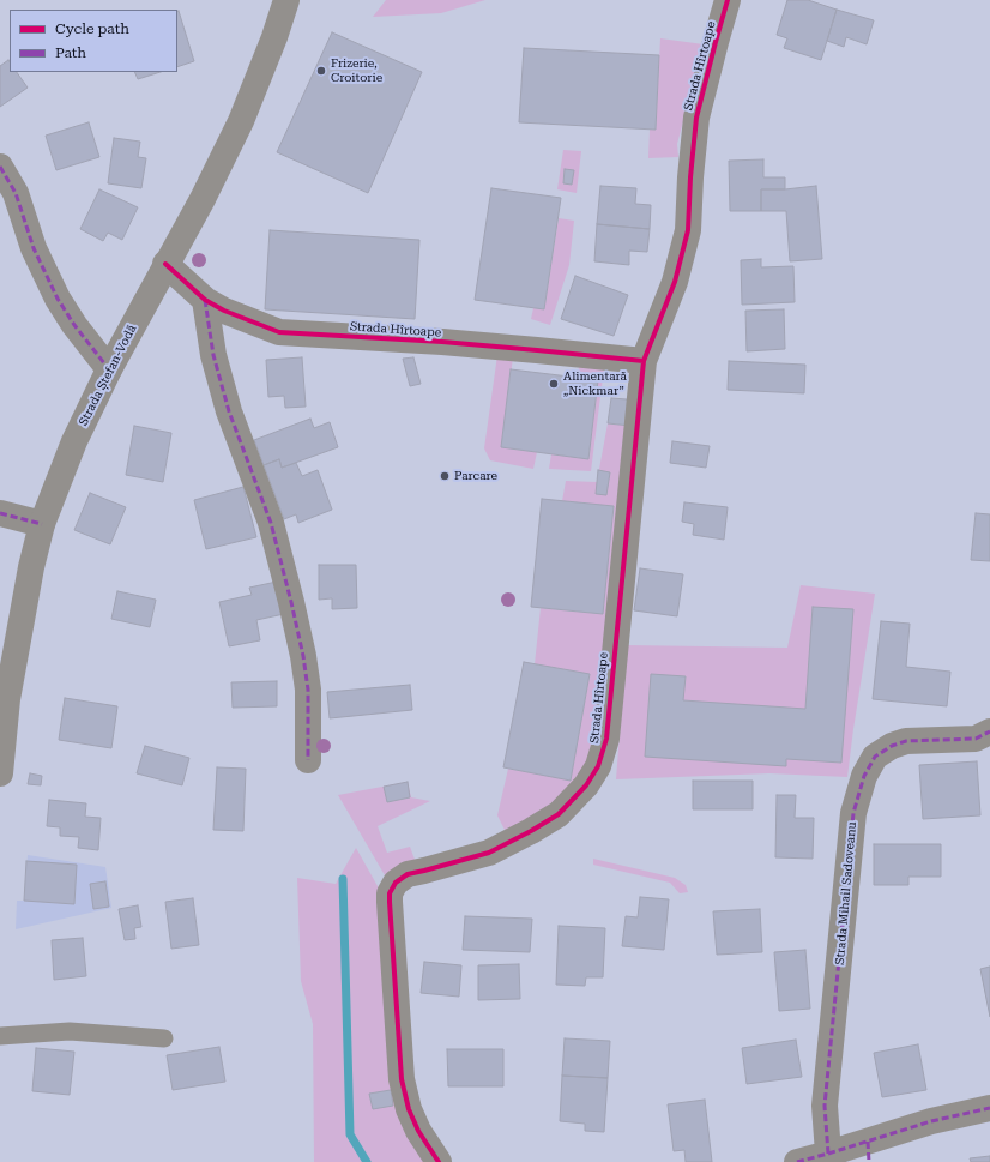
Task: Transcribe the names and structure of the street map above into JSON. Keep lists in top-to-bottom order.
{
  "streets": {
    "street": ["Strada Hîrtoape", "Strada Ștefan-Vodă", "Strada Mihail Sadoveanu"]
  },
  "crossings": [
    ["Strada Hîrtoape", "Strada Ștefan-Vodă"]
  ],
  "places": ["Frizerie, Croitorie", "Alimentară „Nickmar”", "Parcare"],
  "legend": ["Cycle path", "Path"]
}
